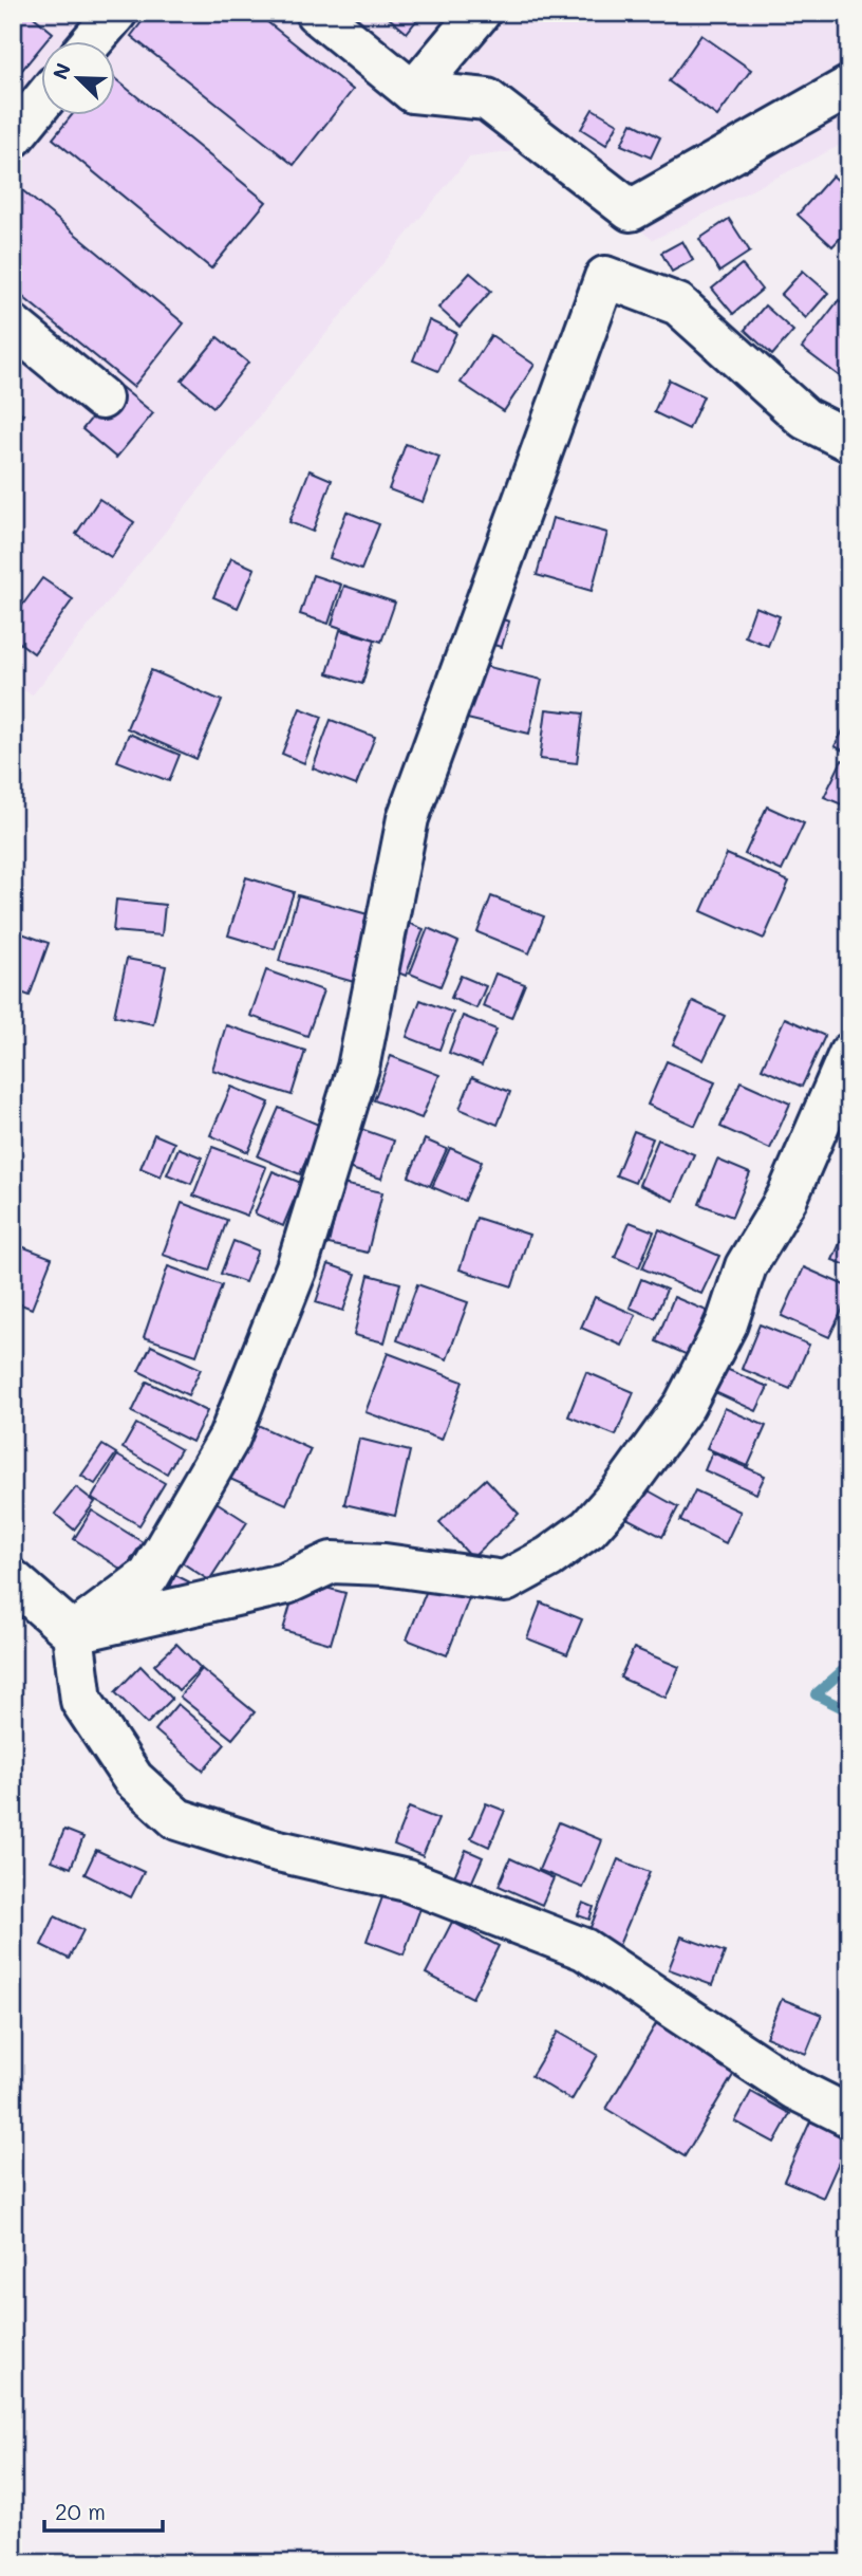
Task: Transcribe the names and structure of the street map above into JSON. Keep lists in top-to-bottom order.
{
  "scale_bar": "20 m",
  "north": "top left"
}
